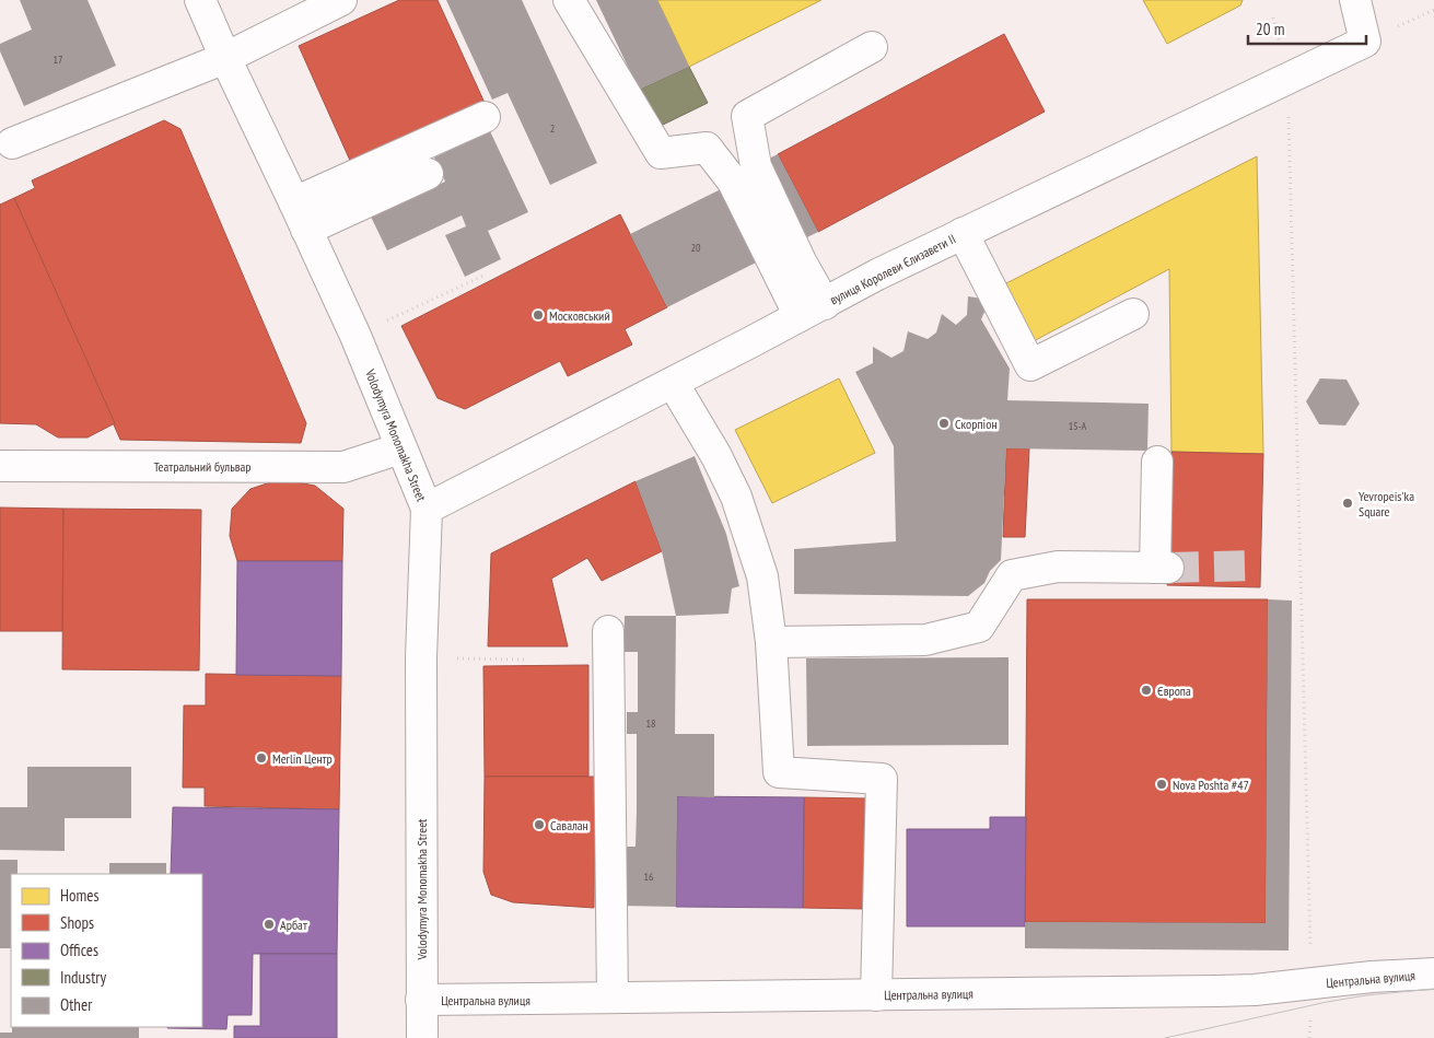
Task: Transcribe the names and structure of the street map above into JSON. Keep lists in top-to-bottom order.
{
  "streets": {
    "street": [
      "вулиця Королеви Єлизавети ІІ",
      "Volodymyra Monomakha Street",
      "Театральний бульвар",
      "Центральна вулиця"
    ]
  },
  "crossings": [
    ["вулиця Королеви Єлизавети ІІ", "Volodymyra Monomakha Street"],
    ["Volodymyra Monomakha Street", "Театральний бульвар"],
    ["Volodymyra Monomakha Street", "Центральна вулиця"]
  ],
  "places": [
    "Московський",
    "Скорпіон",
    "Yevropeis'ka Square",
    "Європа",
    "Merlin Центр",
    "Nova Poshta #47",
    "Савалан",
    "Арбат"
  ],
  "house_numbers": [
    "17",
    "2",
    "20",
    "15-А",
    "18",
    "16"
  ],
  "legend": [
    "Homes",
    "Shops",
    "Offices",
    "Industry",
    "Other"
  ],
  "scale_bar": "20 m"
}
